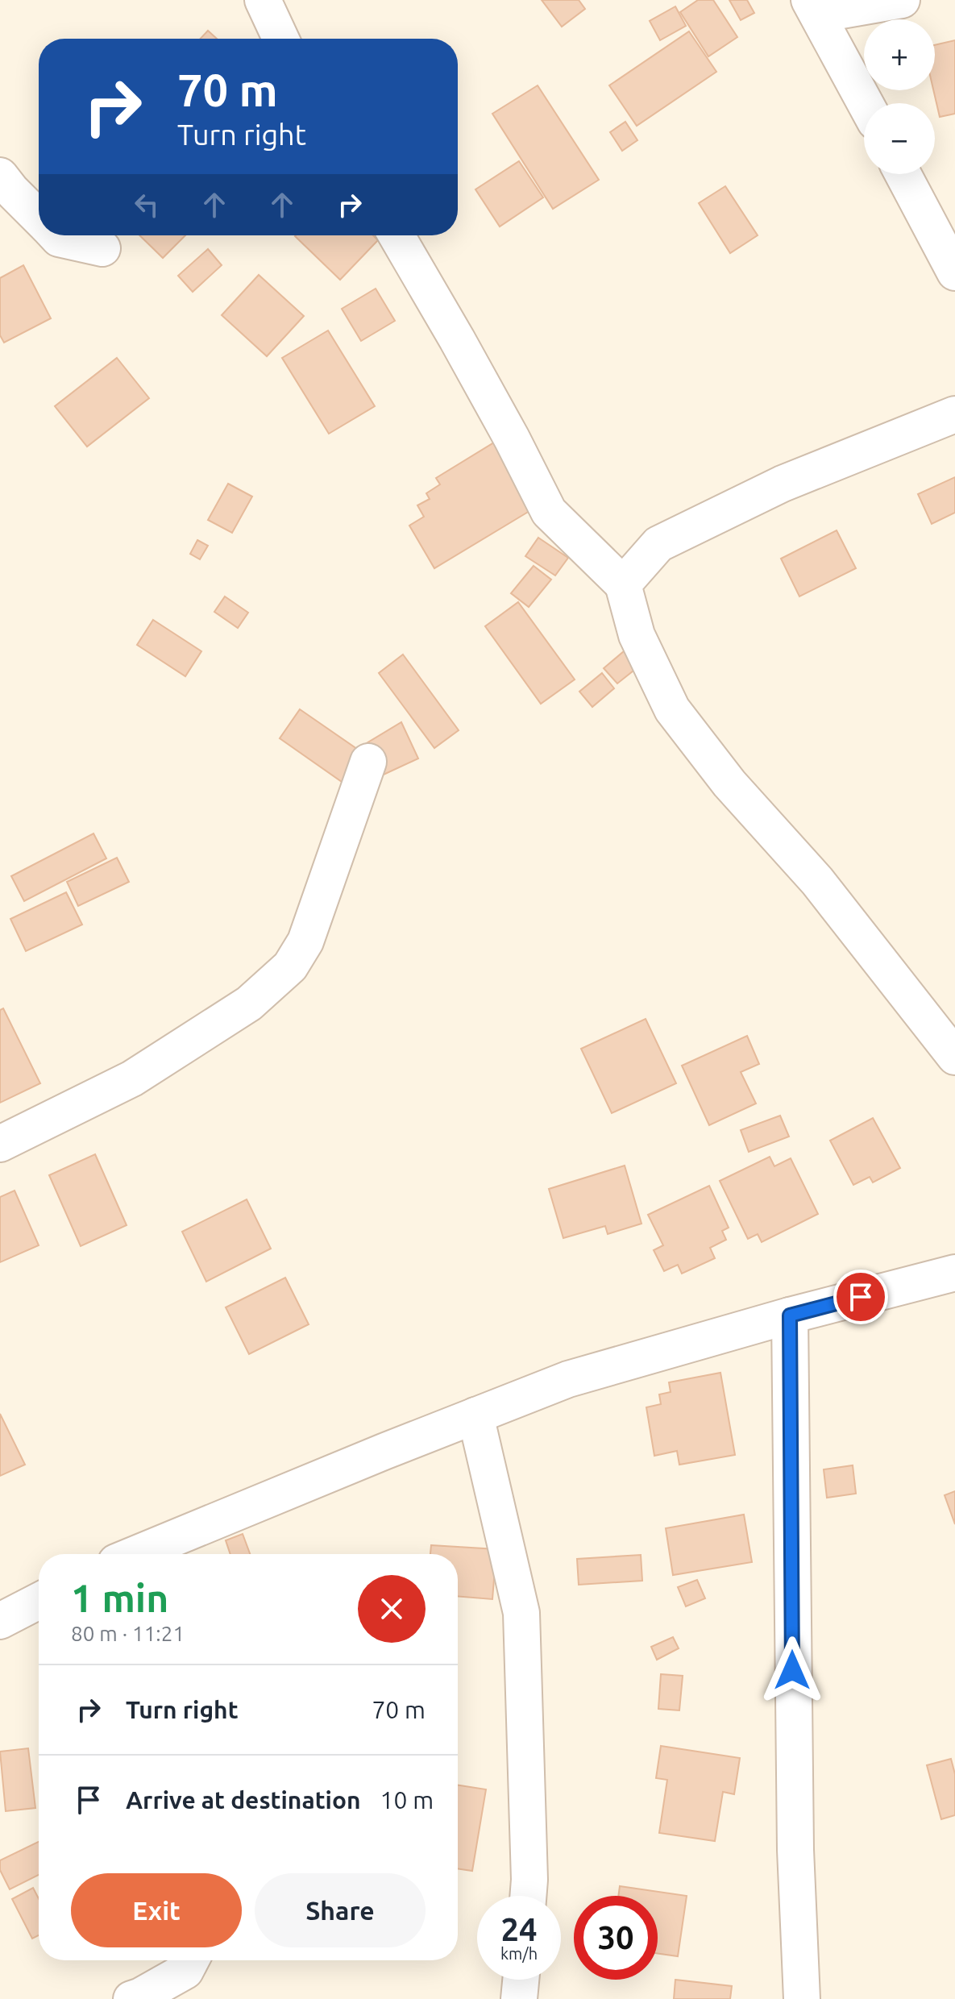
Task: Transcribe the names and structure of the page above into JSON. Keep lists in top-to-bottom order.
{
  "page": {
    "map_buttons": ["+", "−"],
    "turn": ["70 m", "Turn right"],
    "heading": ["1 min", "80 m · 11:21"],
    "list": [
      {
        "name": "Turn right",
        "value": "70 m"
      },
      {
        "name": "Arrive at destination",
        "value": "10 m"
      }
    ],
    "buttons": ["Exit", "Share"],
    "speed": "24 km/h",
    "limit": "30"
  }
}
